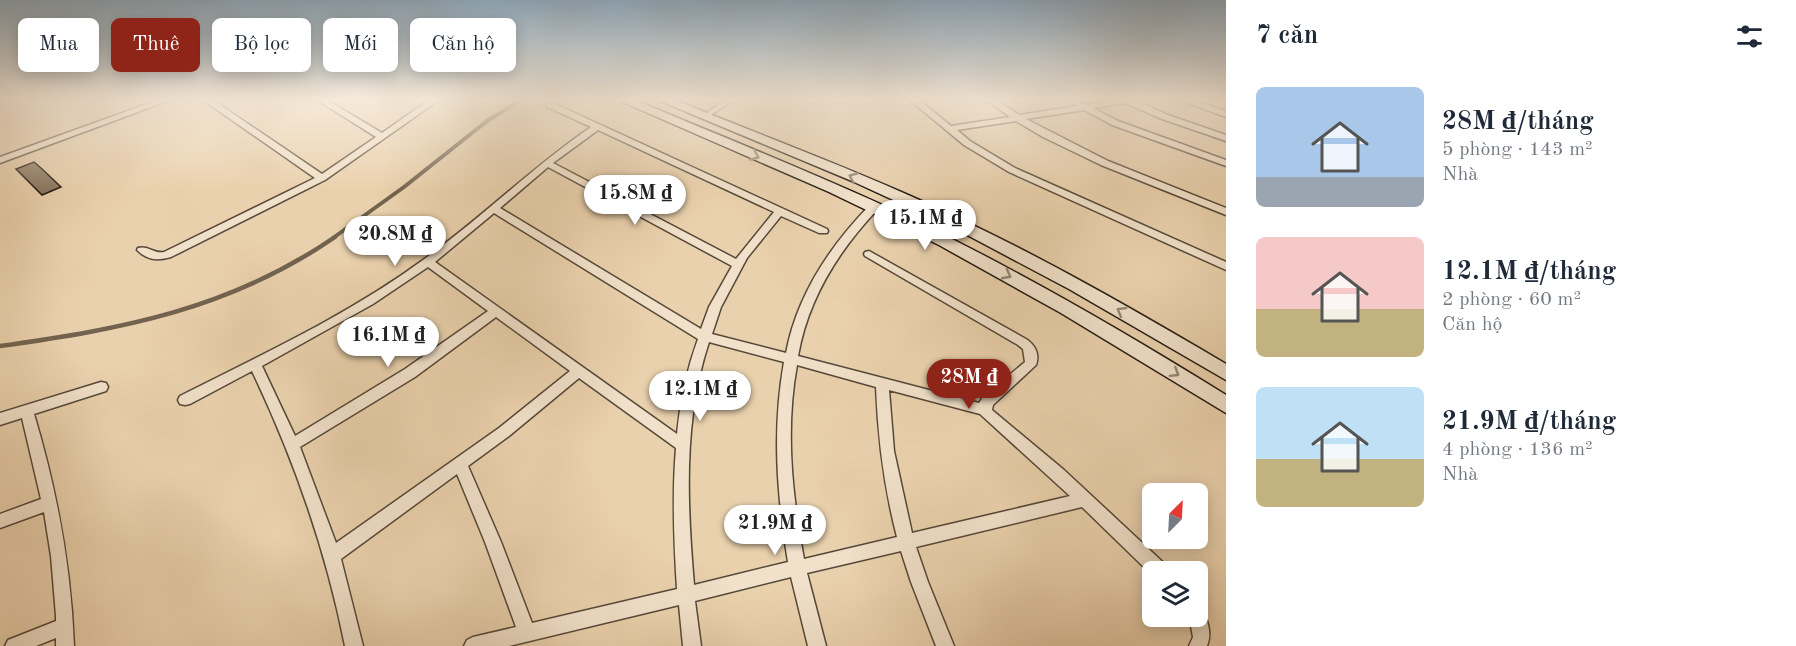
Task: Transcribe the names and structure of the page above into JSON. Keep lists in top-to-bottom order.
{
  "north": "top right",
  "page": {
    "heading": "7 căn",
    "chip": [
      "Mua",
      "Thuê",
      "Bộ lọc",
      "Mới",
      "Căn hộ"
    ],
    "list": [
      {
        "name": "28M ₫/tháng",
        "note": "5 phòng · 143 m² · Nhà"
      },
      {
        "name": "12.1M ₫/tháng",
        "note": "2 phòng · 60 m² · Căn hộ"
      },
      {
        "name": "21.9M ₫/tháng",
        "note": "4 phòng · 136 m² · Nhà"
      }
    ],
    "price": [
      "15.8M ₫",
      "15.1M ₫",
      "20.8M ₫",
      "16.1M ₫",
      "28M ₫",
      "12.1M ₫",
      "21.9M ₫"
    ]
  }
}
